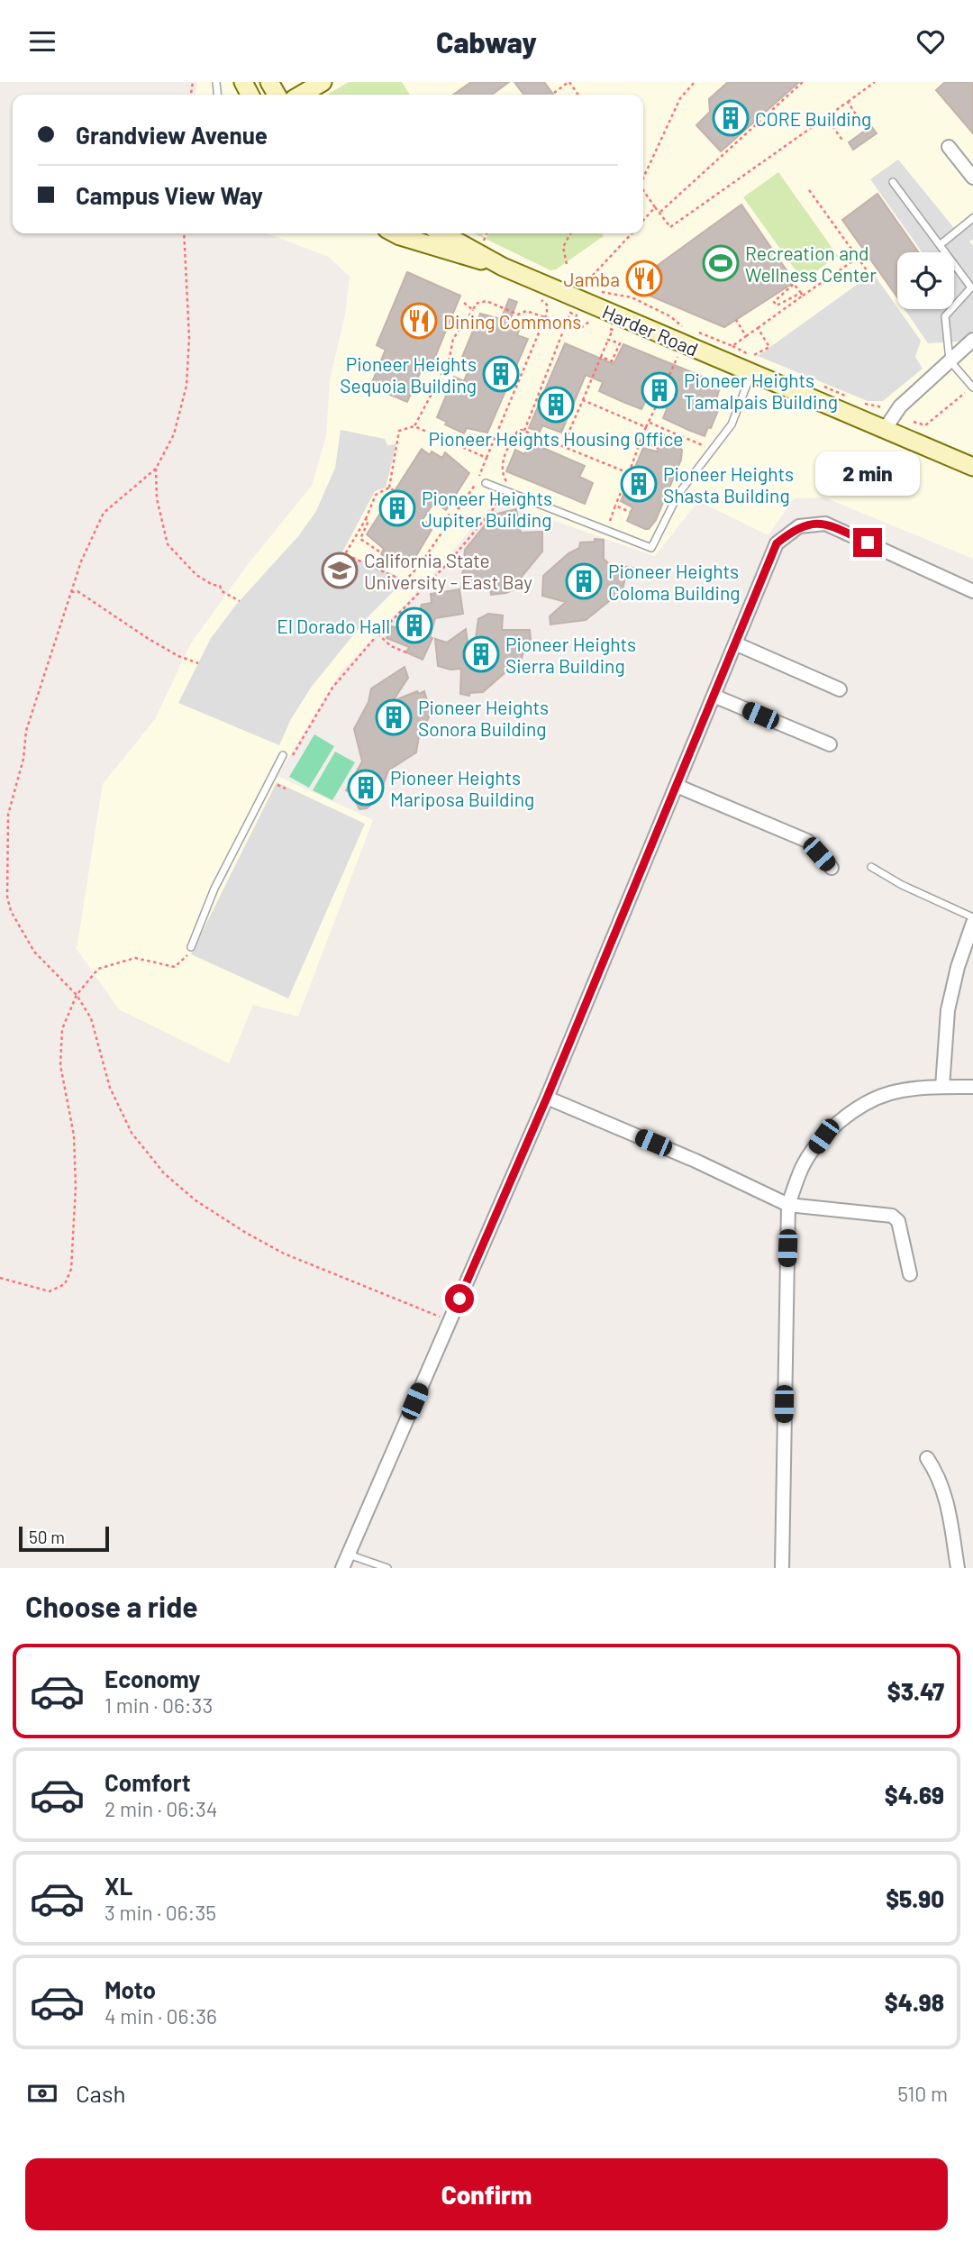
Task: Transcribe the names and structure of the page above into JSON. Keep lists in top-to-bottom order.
{
  "streets": {
    "street": ["Harder Road"]
  },
  "places": {
    "building": [
      "CORE Building",
      "Pioneer Heights Sequoia Building",
      "Pioneer Heights Tamalpais Building",
      "Pioneer Heights Housing Office",
      "Pioneer Heights Shasta Building",
      "Pioneer Heights Jupiter Building",
      "Pioneer Heights Coloma Building",
      "El Dorado Hall",
      "Pioneer Heights Sierra Building",
      "Pioneer Heights Sonora Building",
      "Pioneer Heights Mariposa Building"
    ],
    "sports": ["Recreation and Wellness Center"],
    "restaurant": ["Jamba", "Dining Commons"],
    "school or university": ["California State University - East Bay"]
  },
  "scale_bar": "50 m",
  "page": {
    "header": "Cabway",
    "banner": ["Grandview Avenue", "Campus View Way"],
    "bubble": "2 min",
    "scale": "50 m",
    "heading": "Choose a ride",
    "list": [
      {
        "name": "Economy",
        "note": "1 min · 06:33",
        "value": "$3.47"
      },
      {
        "name": "Comfort",
        "note": "2 min · 06:34",
        "value": "$4.69"
      },
      {
        "name": "XL",
        "note": "3 min · 06:35",
        "value": "$5.90"
      },
      {
        "name": "Moto",
        "note": "4 min · 06:36",
        "value": "$4.98"
      }
    ],
    "pay": ["Cash", "510 m"],
    "buttons": "Confirm"
  }
}
